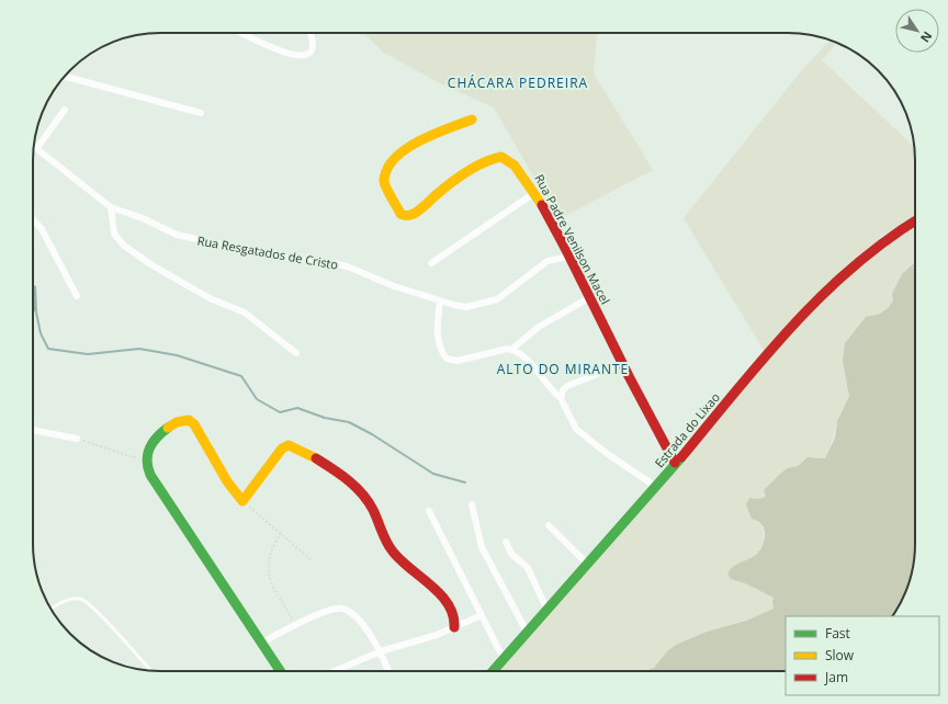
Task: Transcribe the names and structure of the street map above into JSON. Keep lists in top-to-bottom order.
{
  "streets": {
    "street": ["Rua Padre Venilson Macel", "Rua Resgatados de Cristo", "Estrada do Lixao"]
  },
  "crossings": [
    ["Rua Padre Venilson Macel", "Rua Resgatados de Cristo"],
    ["Rua Padre Venilson Macel", "Estrada do Lixao"]
  ],
  "districts": ["CHÁCARA PEDREIRA", "ALTO DO MIRANTE"],
  "legend": ["Fast", "Slow", "Jam"],
  "north": "bottom right"
}
